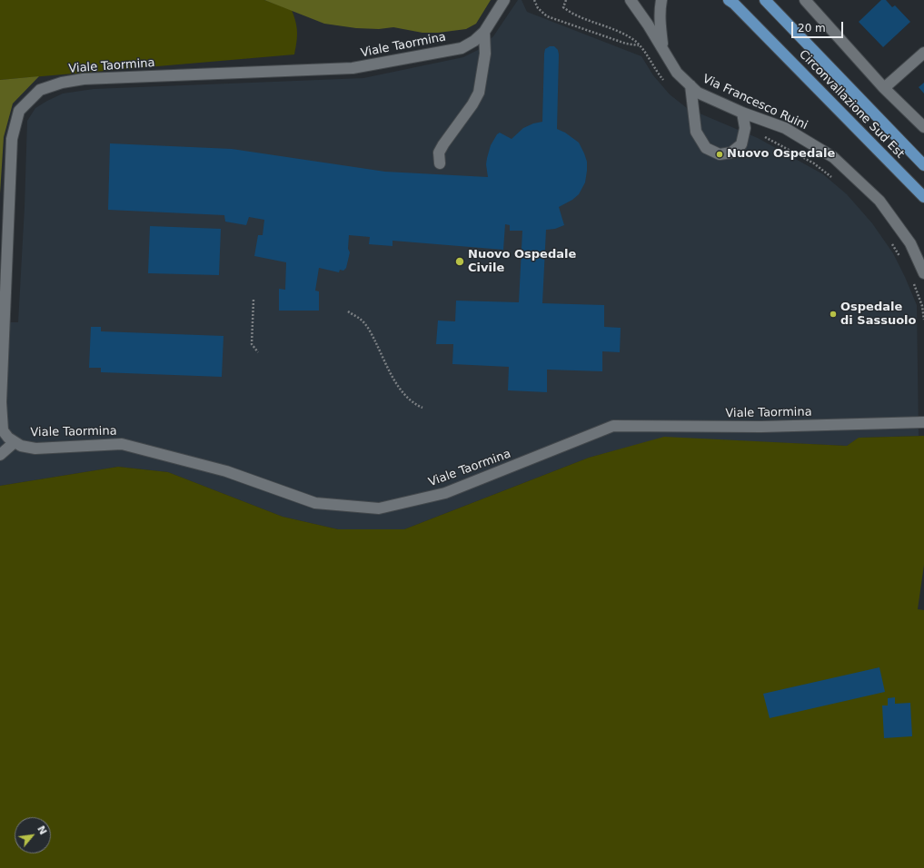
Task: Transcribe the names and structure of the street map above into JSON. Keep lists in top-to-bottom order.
{
  "streets": {
    "main road": ["Circonvallazione Sud Est"],
    "street": ["Viale Taormina", "Via Francesco Ruini"]
  },
  "places": ["Nuovo Ospedale", "Nuovo Ospedale Civile", "Ospedale di Sassuolo"],
  "scale_bar": "20 m",
  "north": "top right"
}
